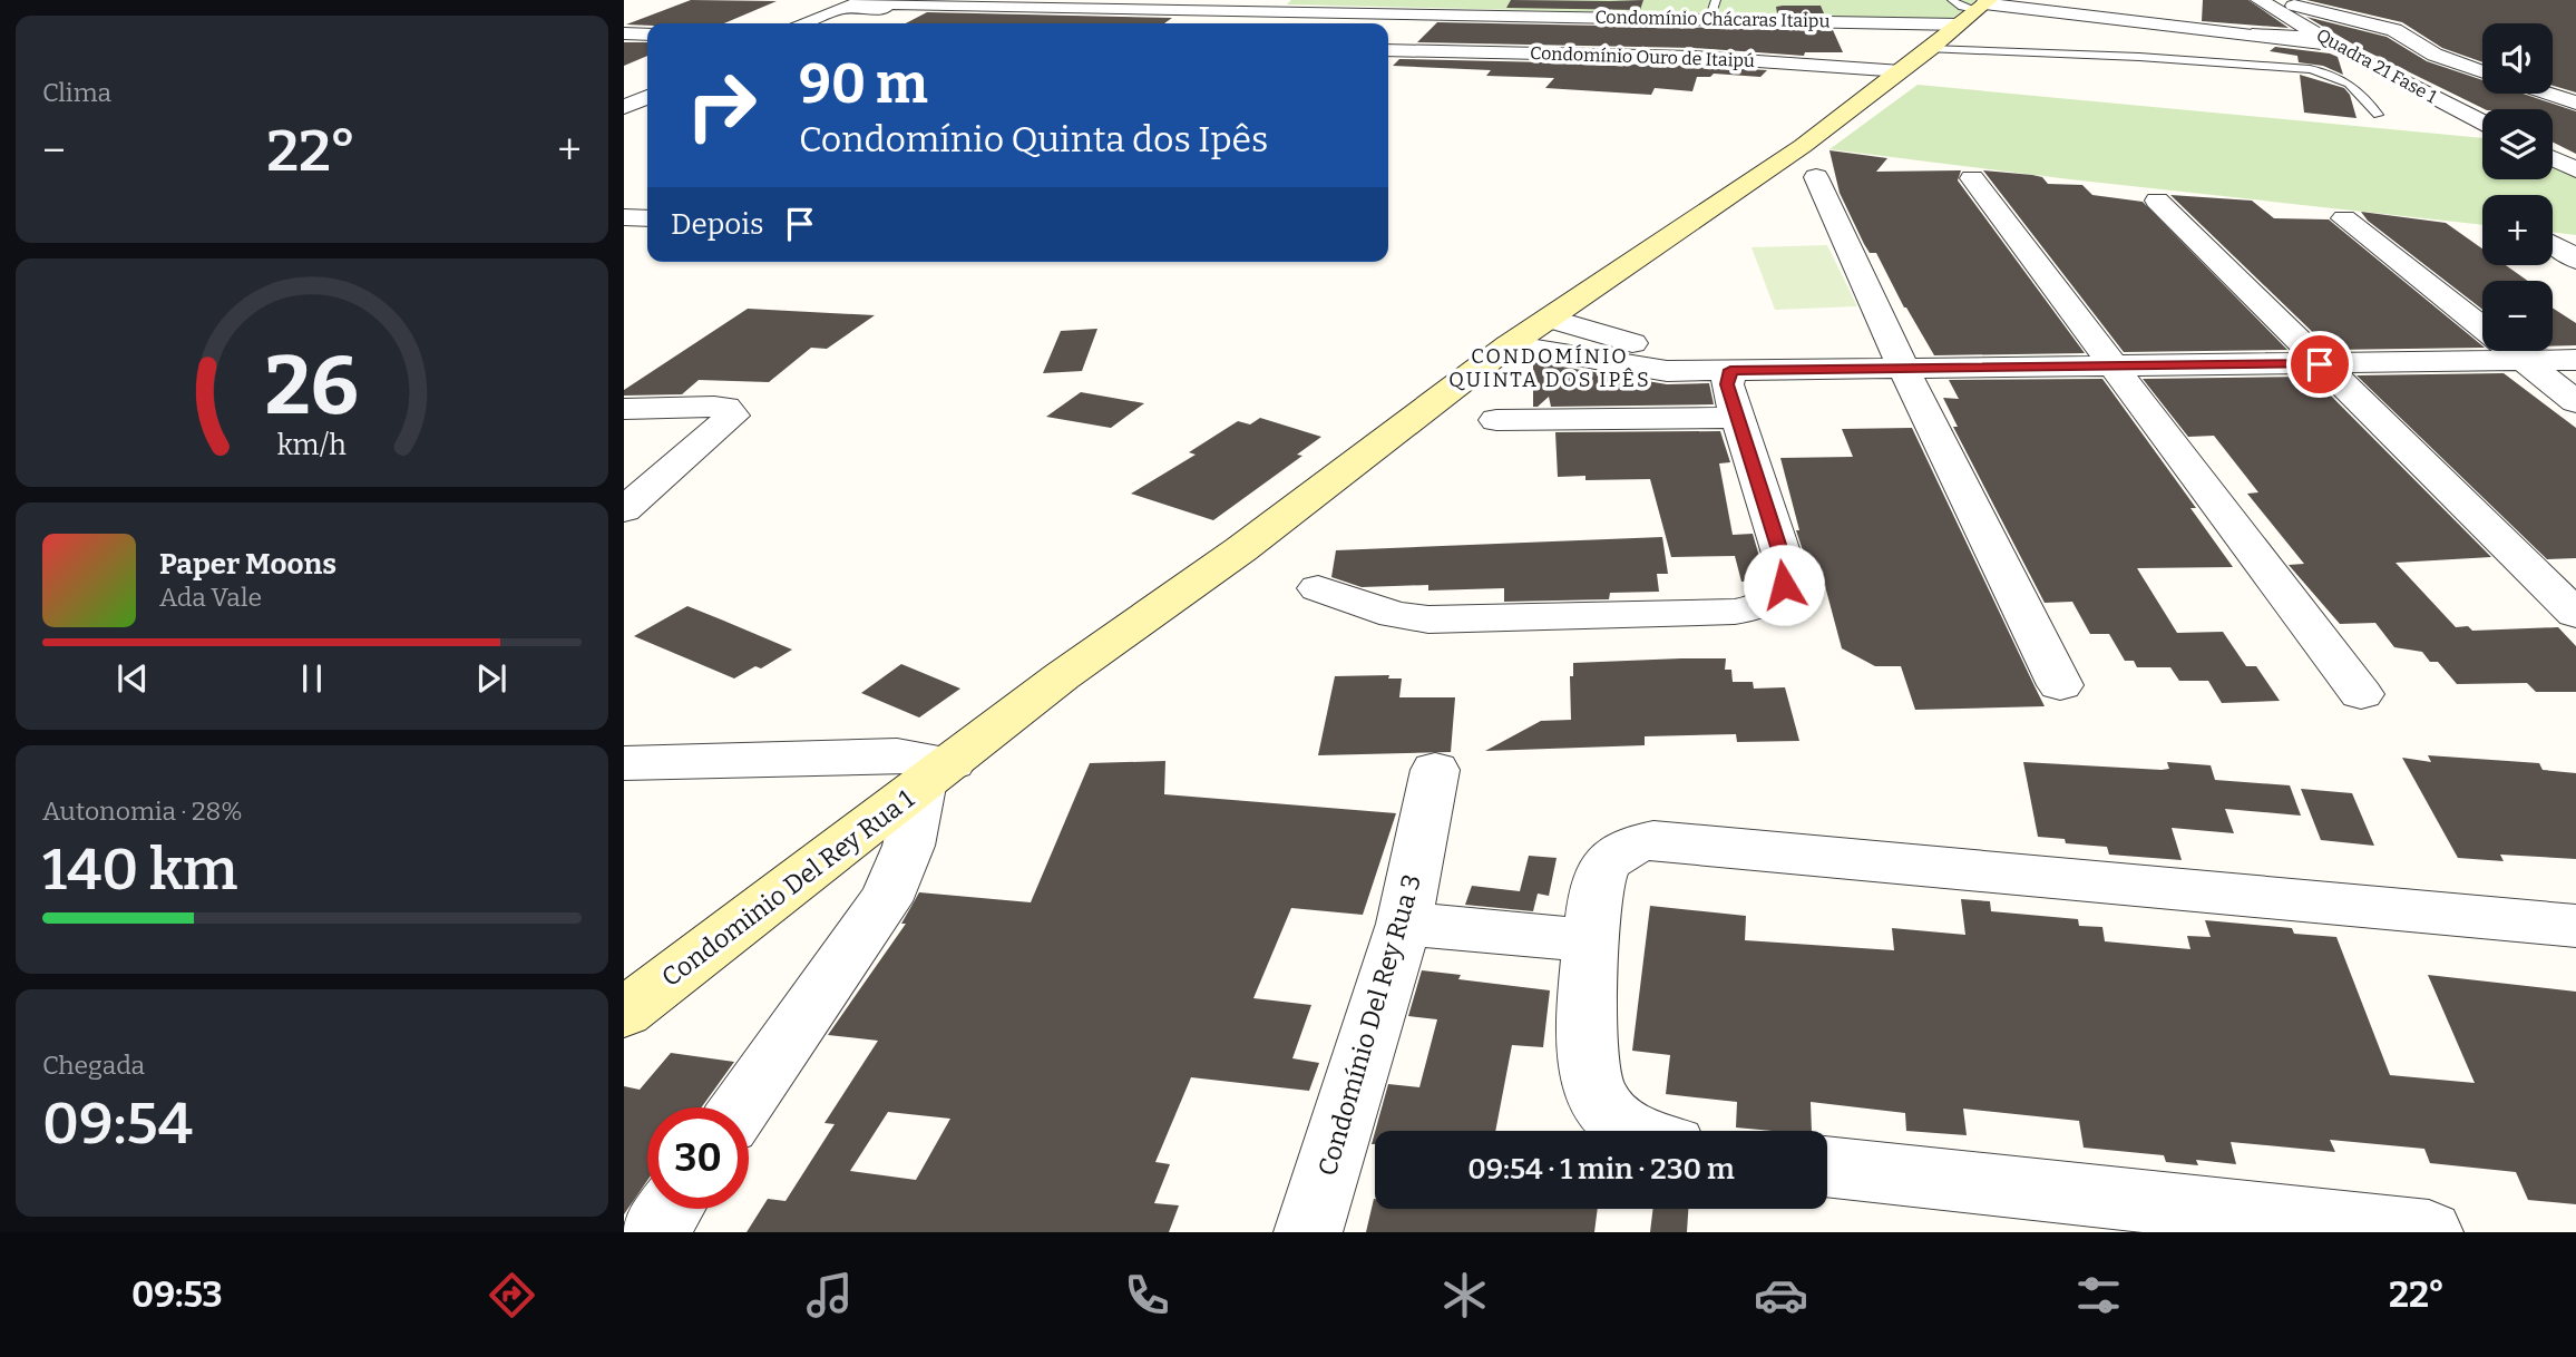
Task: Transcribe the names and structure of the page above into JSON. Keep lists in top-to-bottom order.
{
  "streets": {
    "street": [
      "Condomínio Chácaras Itaipu",
      "Condomínio Ouro de Itaipú",
      "Quadra 21 Fase 1",
      "Condominio Del Rey Rua 1",
      "Condomínio Del Rey Rua 3"
    ]
  },
  "crossings": [
    ["Condomínio Chácaras Itaipu", "Condominio Del Rey Rua 1"],
    ["Condomínio Ouro de Itaipú", "Condominio Del Rey Rua 1"]
  ],
  "districts": ["CONDOMÍNIO QUINTA DOS IPÊS"],
  "page": {
    "tile": [
      "Clima",
      ["Autonomia · 28%", "140 km"],
      ["Chegada", "09:54"]
    ],
    "map_buttons": ["+", "−"],
    "turn": ["90 m", "Condomínio Quinta dos Ipês"],
    "heat": ["−", "22°", "+"],
    "then": "Depois",
    "song": ["Paper Moons", "Ada Vale"],
    "limit": "30",
    "trip": "09:54 · 1 min · 230 m",
    "tabs": ["09:53", "22°"],
    "gauge": ["26", "km/h"]
  }
}
